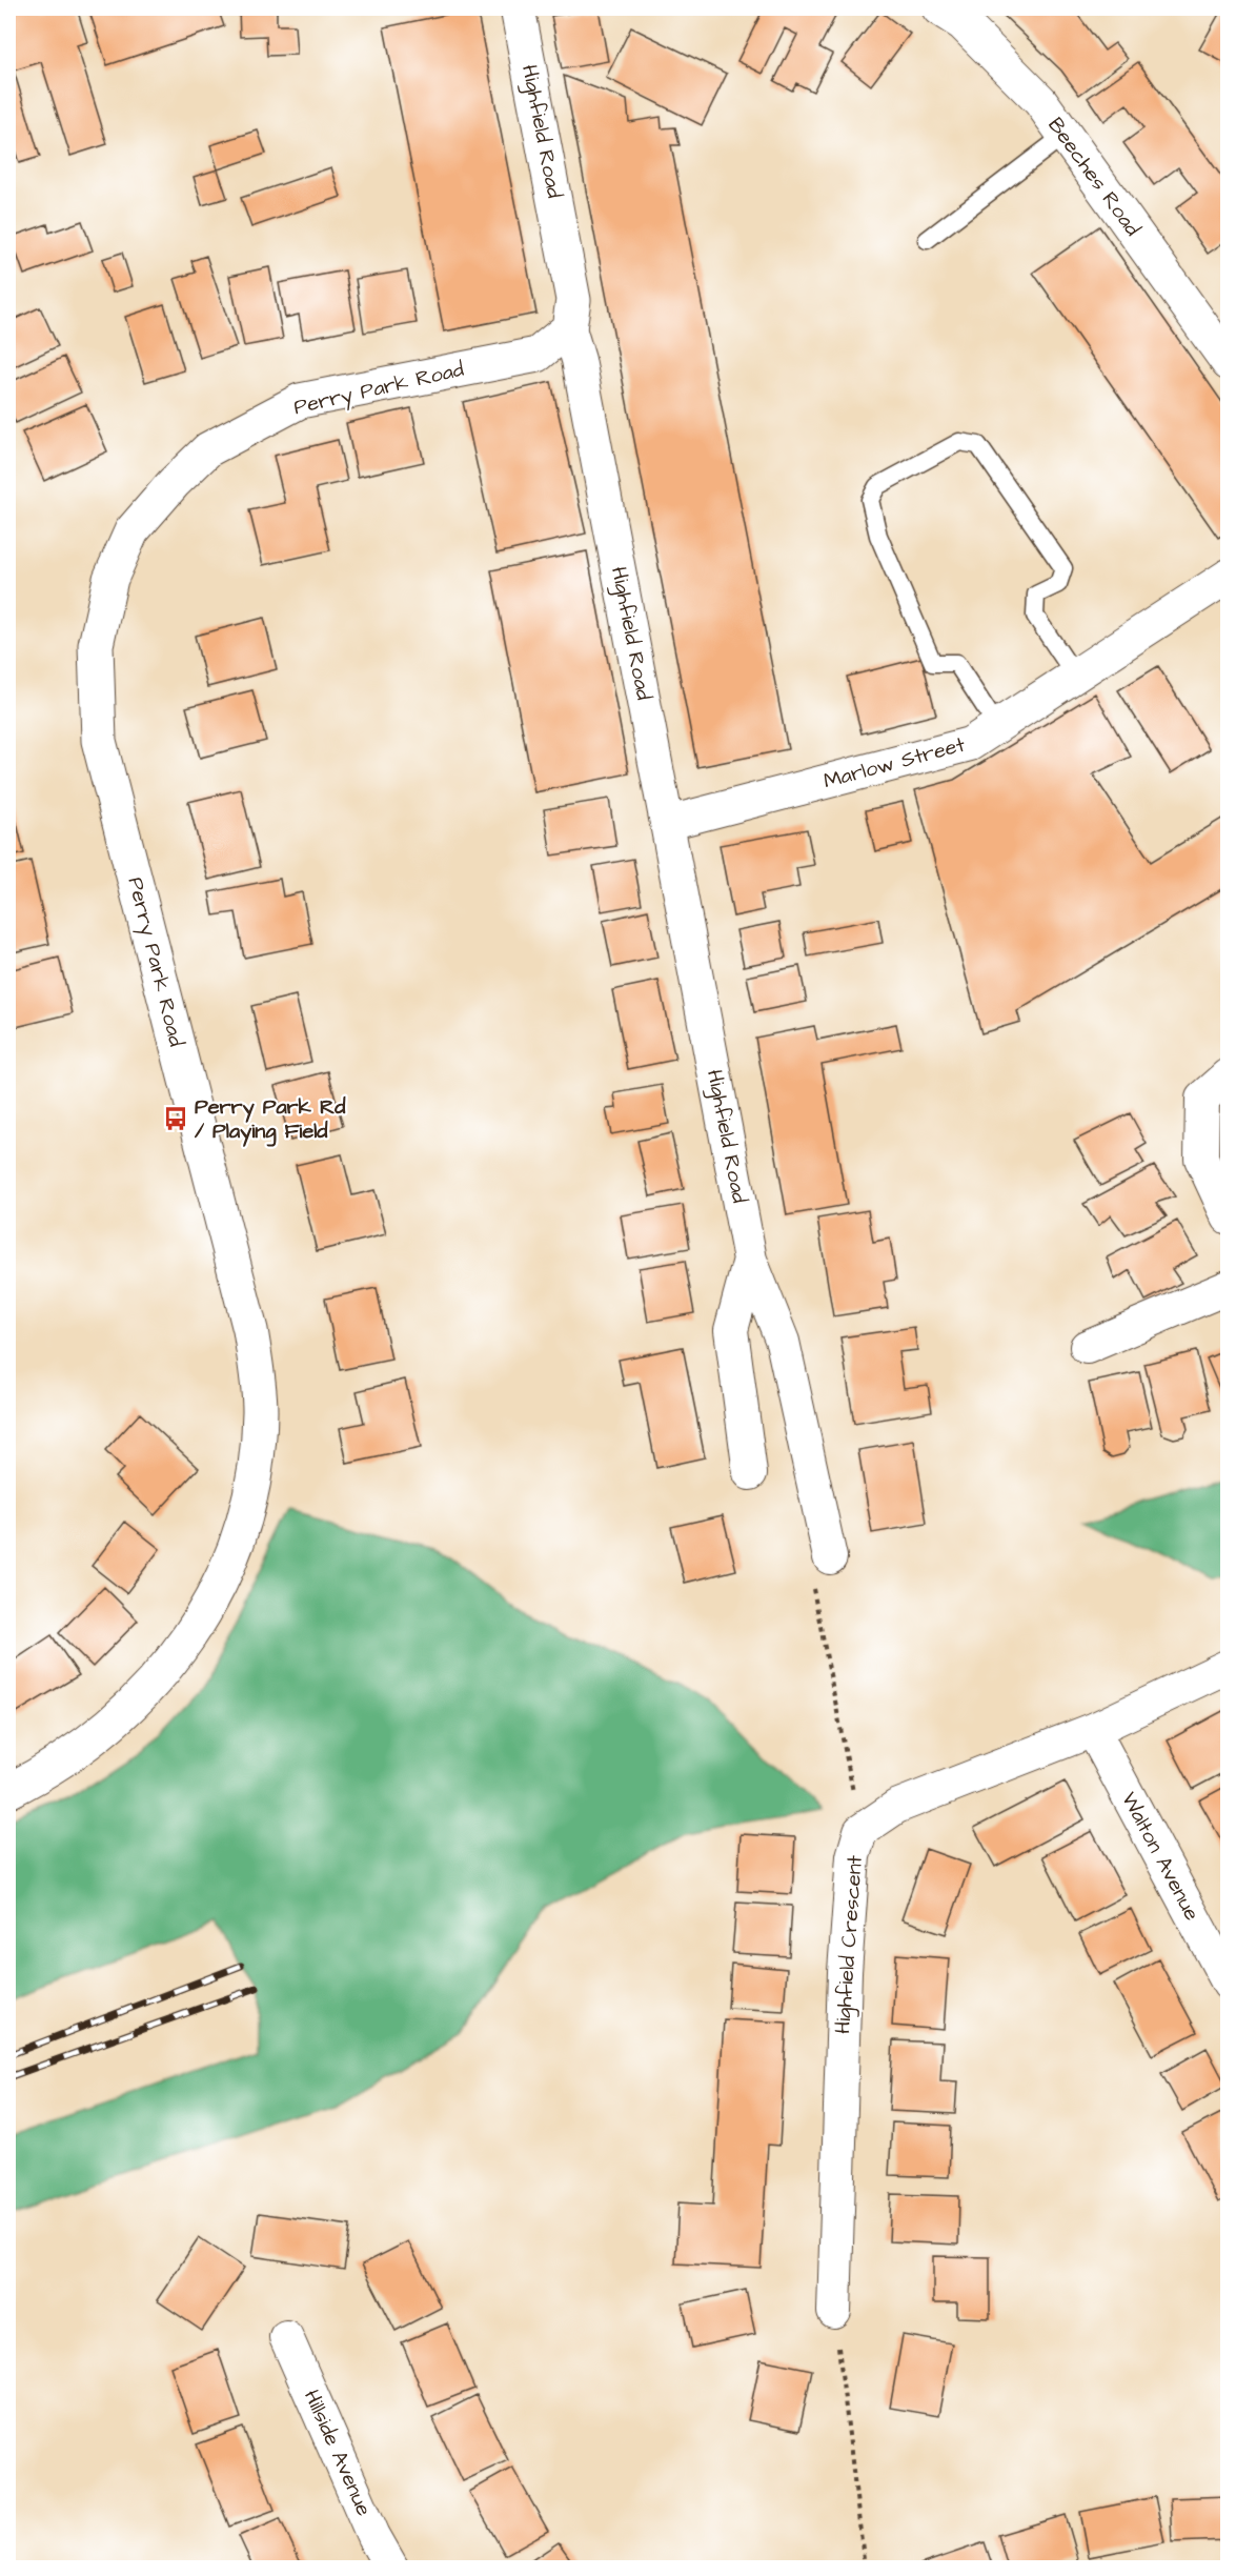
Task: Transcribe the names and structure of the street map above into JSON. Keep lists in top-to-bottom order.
{
  "streets": {
    "street": [
      "Highfield Road",
      "Beeches Road",
      "Perry Park Road",
      "Marlow Street",
      "Walton Avenue",
      "Highfield Crescent",
      "Hillside Avenue"
    ]
  },
  "crossings": [
    ["Highfield Road", "Perry Park Road"],
    ["Highfield Road", "Marlow Street"],
    ["Walton Avenue", "Highfield Crescent"]
  ],
  "places": {
    "bus stop": ["Perry Park Rd / Playing Field"]
  }
}
